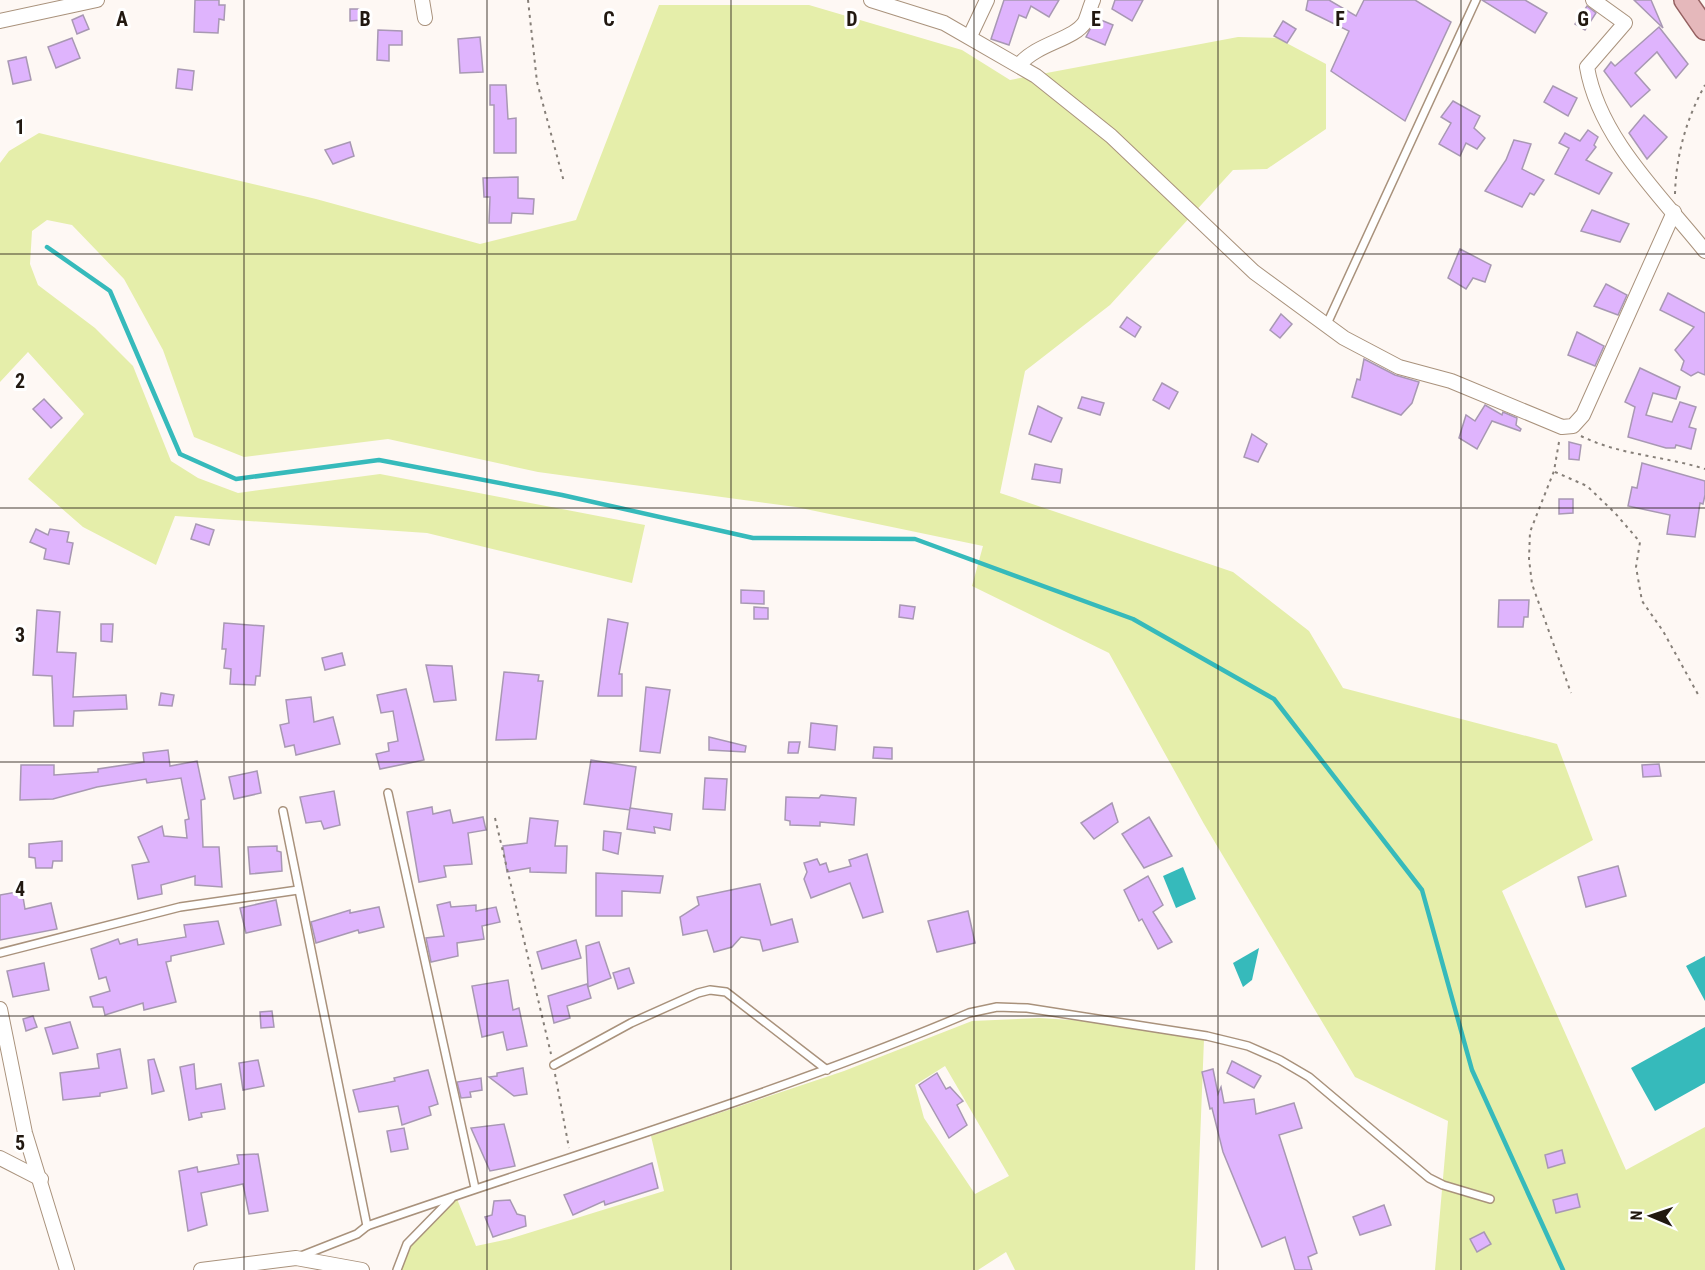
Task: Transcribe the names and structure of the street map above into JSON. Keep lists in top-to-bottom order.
{
  "north": "left",
  "grid": {
    "columns": [
      "A",
      "B",
      "C",
      "D",
      "E",
      "F",
      "G"
    ],
    "rows": [
      "1",
      "2",
      "3",
      "4",
      "5"
    ]
  }
}
